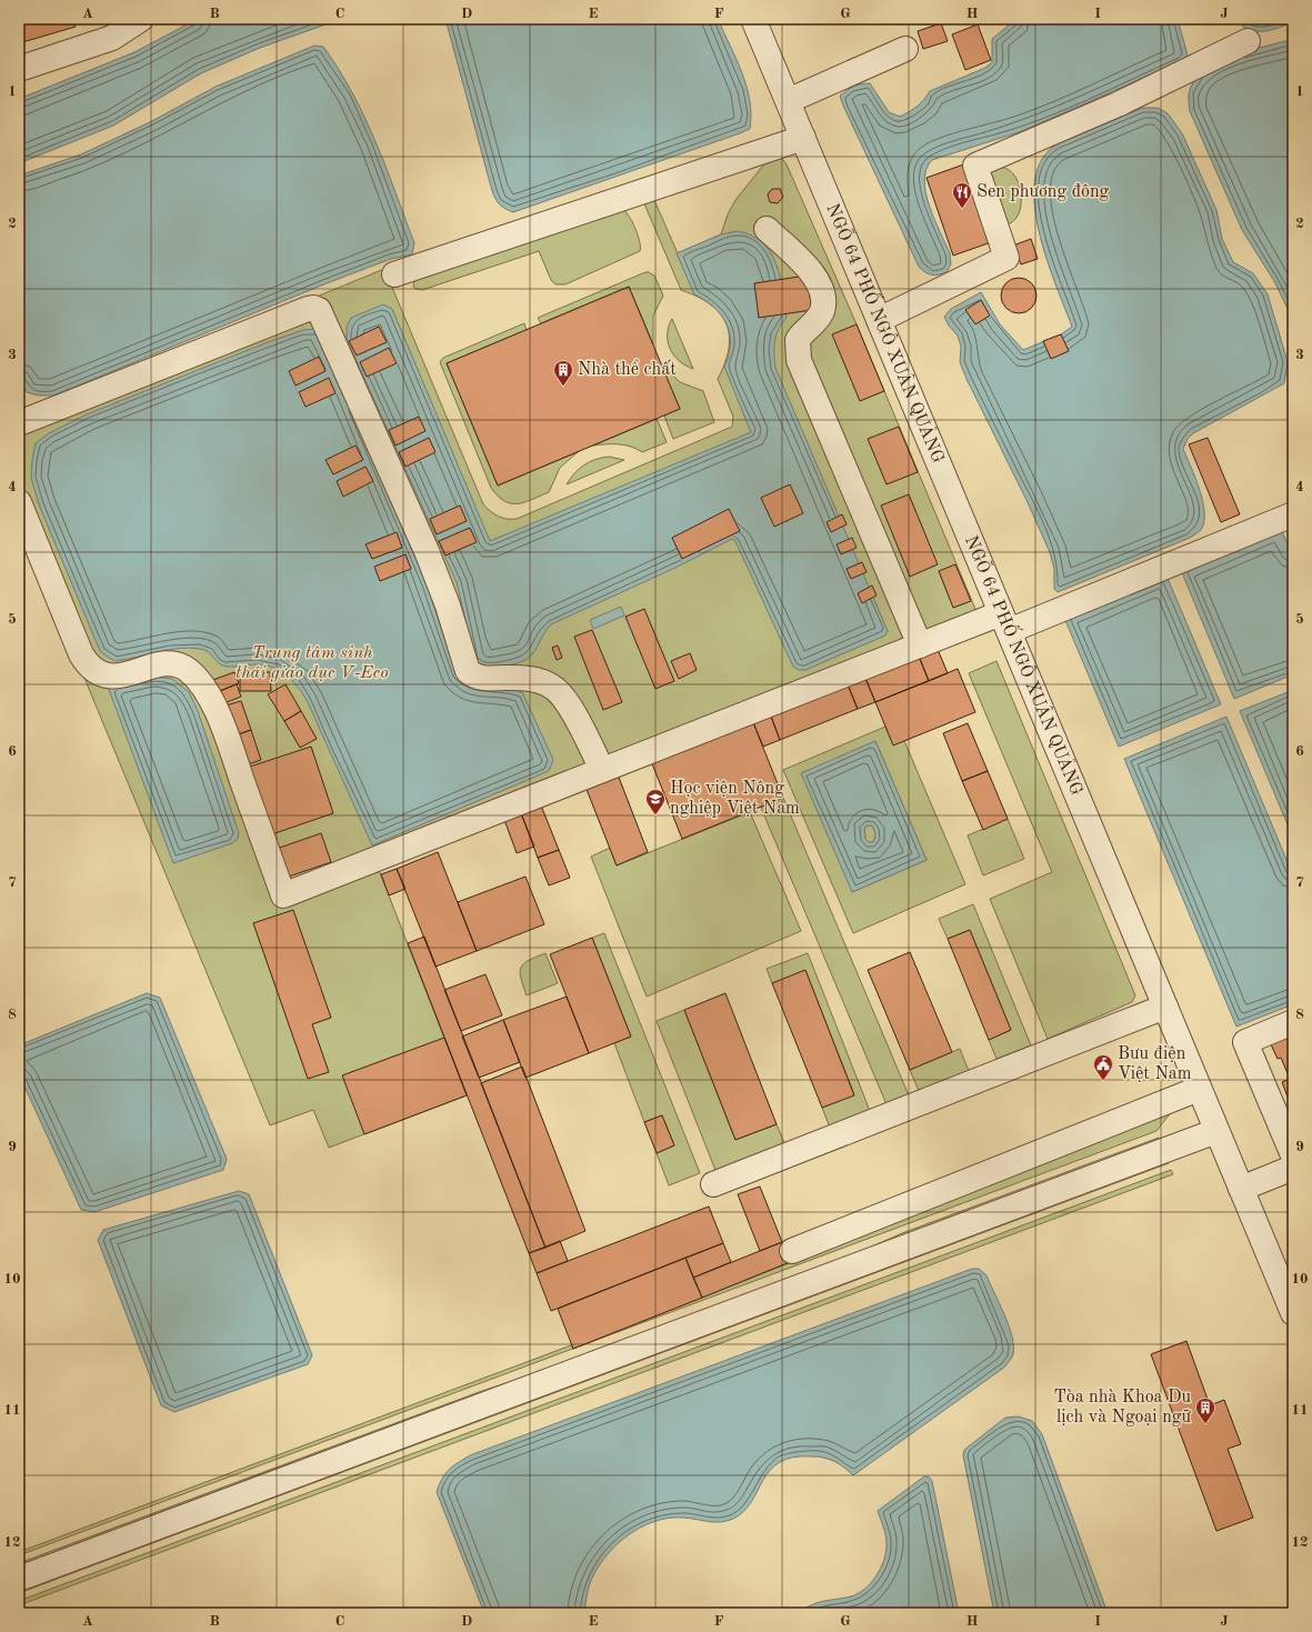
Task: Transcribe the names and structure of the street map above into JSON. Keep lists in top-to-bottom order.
{
  "streets": {
    "street": ["NGÕ 64 PHỐ NGÔ XUÂN QUẢNG"]
  },
  "parks": ["Trung tâm sinh thái giáo dục V-Eco"],
  "places": {
    "restaurant": ["Sen phương đông"],
    "building": ["Nhà thể chất", "Tòa nhà Khoa Du lịch và Ngoại ngữ"],
    "school or university": ["Học viện Nông nghiệp Việt Nam"],
    "public building": ["Bưu điện Việt Nam"]
  },
  "grid": {
    "columns": [
      "A",
      "B",
      "C",
      "D",
      "E",
      "F",
      "G",
      "H",
      "I",
      "J"
    ],
    "rows": [
      "1",
      "2",
      "3",
      "4",
      "5",
      "6",
      "7",
      "8",
      "9",
      "10",
      "11",
      "12"
    ]
  }
}
